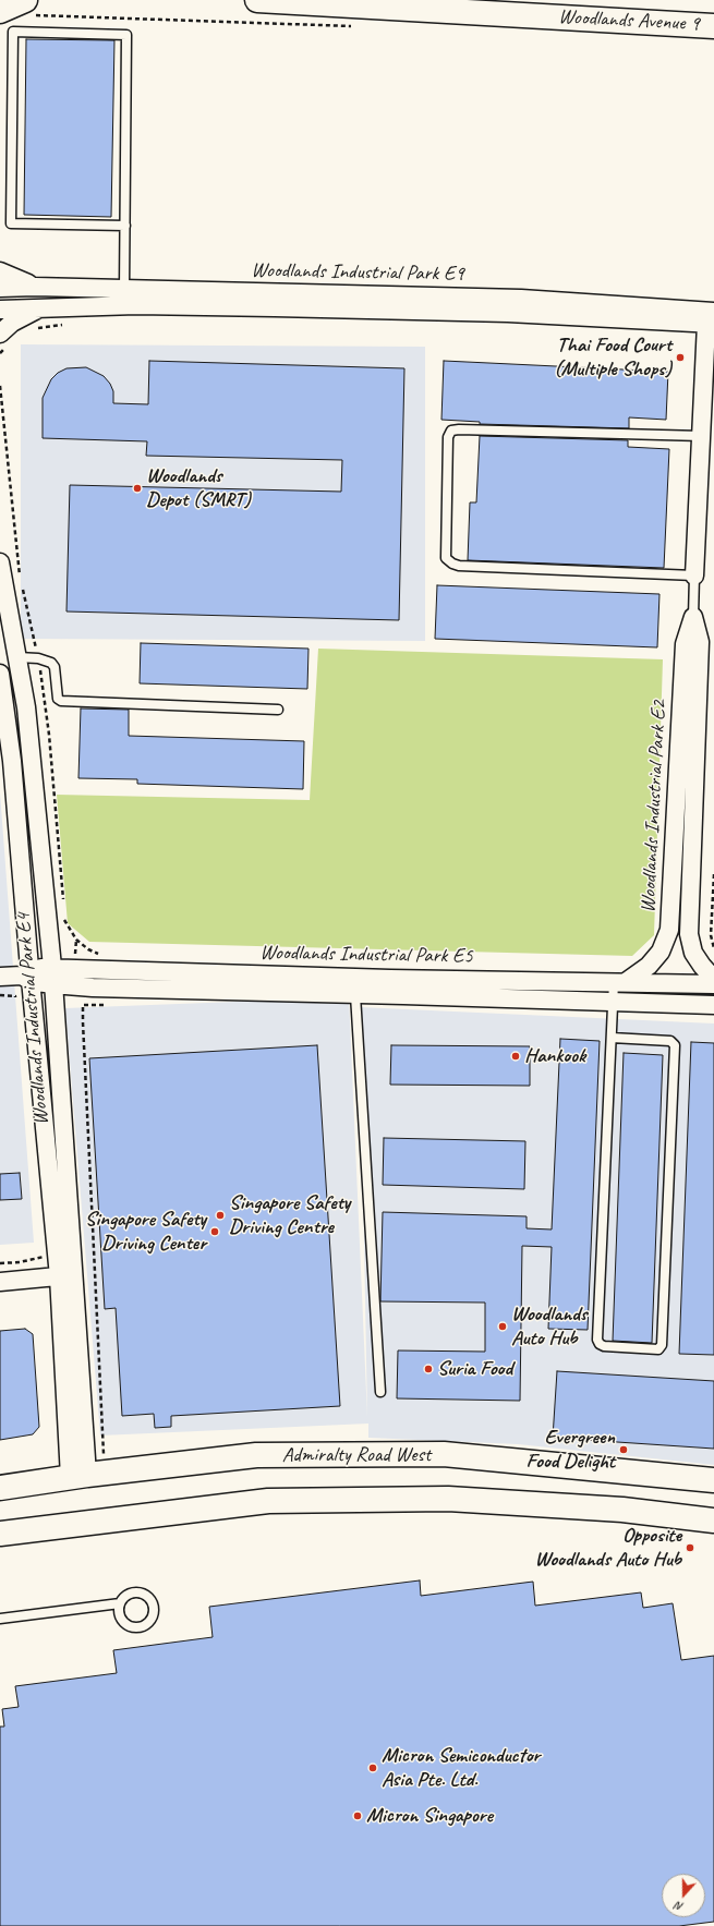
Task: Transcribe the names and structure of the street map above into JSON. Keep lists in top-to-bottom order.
{
  "streets": {
    "main road": ["Woodlands Avenue 9", "Admiralty Road West"],
    "street": [
      "Woodlands Industrial Park E9",
      "Woodlands Industrial Park E2",
      "Woodlands Industrial Park E5",
      "Woodlands Industrial Park E4"
    ]
  },
  "crossings": [
    ["Woodlands Industrial Park E9", "Woodlands Industrial Park E2"],
    ["Woodlands Industrial Park E2", "Woodlands Industrial Park E5"],
    ["Woodlands Industrial Park E5", "Woodlands Industrial Park E4"],
    ["Woodlands Industrial Park E4", "Admiralty Road West"]
  ],
  "places": [
    "Thai Food Court (Multiple Shops)",
    "Woodlands Depot (SMRT)",
    "Hankook",
    "Singapore Safety Driving Centre",
    "Singapore Safety Driving Center",
    "Woodlands Auto Hub",
    "Suria Food",
    "Evergreen Food Delight",
    "Opposite Woodlands Auto Hub",
    "Micron Semiconductor Asia Pte. Ltd.",
    "Micron Singapore"
  ],
  "north": "bottom"
}
